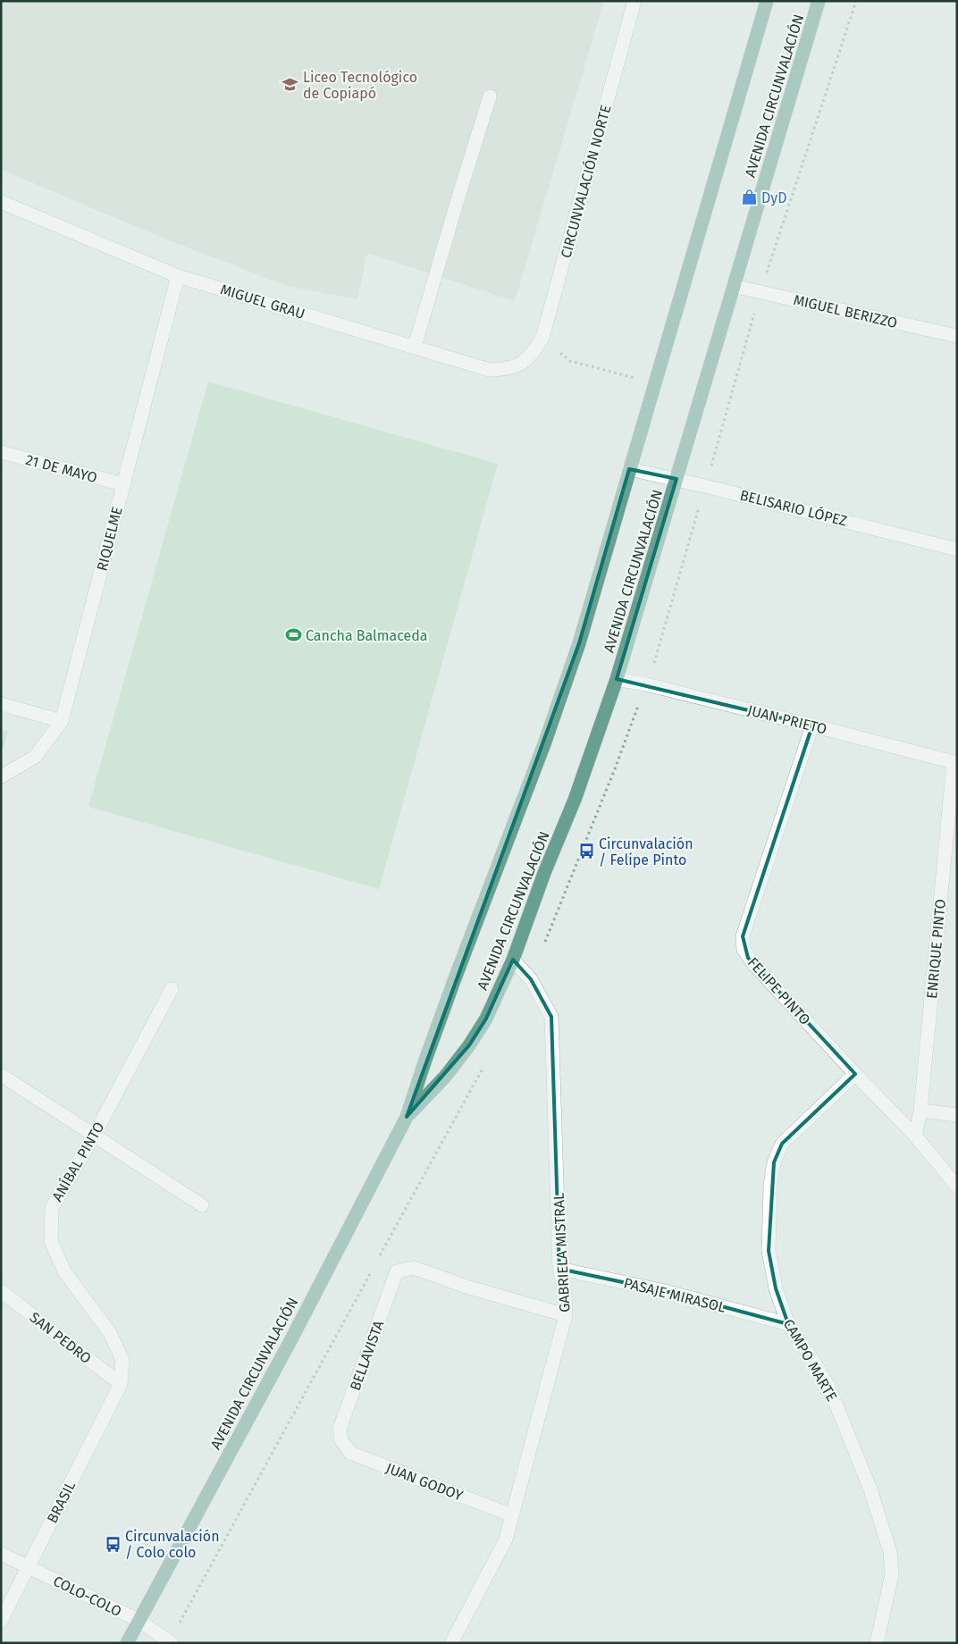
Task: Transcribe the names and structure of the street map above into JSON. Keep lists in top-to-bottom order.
{
  "streets": {
    "main road": ["AVENIDA CIRCUNVALACIÓN"],
    "street": [
      "CIRCUNVALACIÓN NORTE",
      "MIGUEL GRAU",
      "MIGUEL BERIZZO",
      "21 DE MAYO",
      "BELISARIO LÓPEZ",
      "RIQUELME",
      "JUAN PRIETO",
      "ENRIQUE PINTO",
      "FELIPE PINTO",
      "ANÍBAL PINTO",
      "GABRIELA MISTRAL",
      "PASAJE MIRASOL",
      "SAN PEDRO",
      "BELLAVISTA",
      "CAMPO MARTE",
      "JUAN GODOY",
      "BRASIL",
      "COLO-COLO"
    ]
  },
  "crossings": [
    ["AVENIDA CIRCUNVALACIÓN", "MIGUEL BERIZZO"],
    ["AVENIDA CIRCUNVALACIÓN", "BELISARIO LÓPEZ"],
    ["AVENIDA CIRCUNVALACIÓN", "JUAN PRIETO"],
    ["AVENIDA CIRCUNVALACIÓN", "GABRIELA MISTRAL"],
    ["AVENIDA CIRCUNVALACIÓN", "COLO-COLO"],
    ["CIRCUNVALACIÓN NORTE", "MIGUEL GRAU"],
    ["MIGUEL GRAU", "RIQUELME"],
    ["21 DE MAYO", "RIQUELME"],
    ["JUAN PRIETO", "ENRIQUE PINTO"],
    ["JUAN PRIETO", "FELIPE PINTO"],
    ["ENRIQUE PINTO", "FELIPE PINTO"],
    ["FELIPE PINTO", "CAMPO MARTE"],
    ["ANÍBAL PINTO", "SAN PEDRO"],
    ["ANÍBAL PINTO", "BRASIL"],
    ["GABRIELA MISTRAL", "PASAJE MIRASOL"],
    ["GABRIELA MISTRAL", "BELLAVISTA"],
    ["GABRIELA MISTRAL", "JUAN GODOY"],
    ["PASAJE MIRASOL", "CAMPO MARTE"],
    ["SAN PEDRO", "BRASIL"],
    ["BELLAVISTA", "JUAN GODOY"],
    ["BRASIL", "COLO-COLO"]
  ],
  "places": {
    "school or university": ["Liceo Tecnológico de Copiapó"],
    "shop": ["DyD"],
    "sports": ["Cancha Balmaceda"],
    "bus stop": ["Circunvalación / Felipe Pinto", "Circunvalación / Colo colo"]
  }
}
